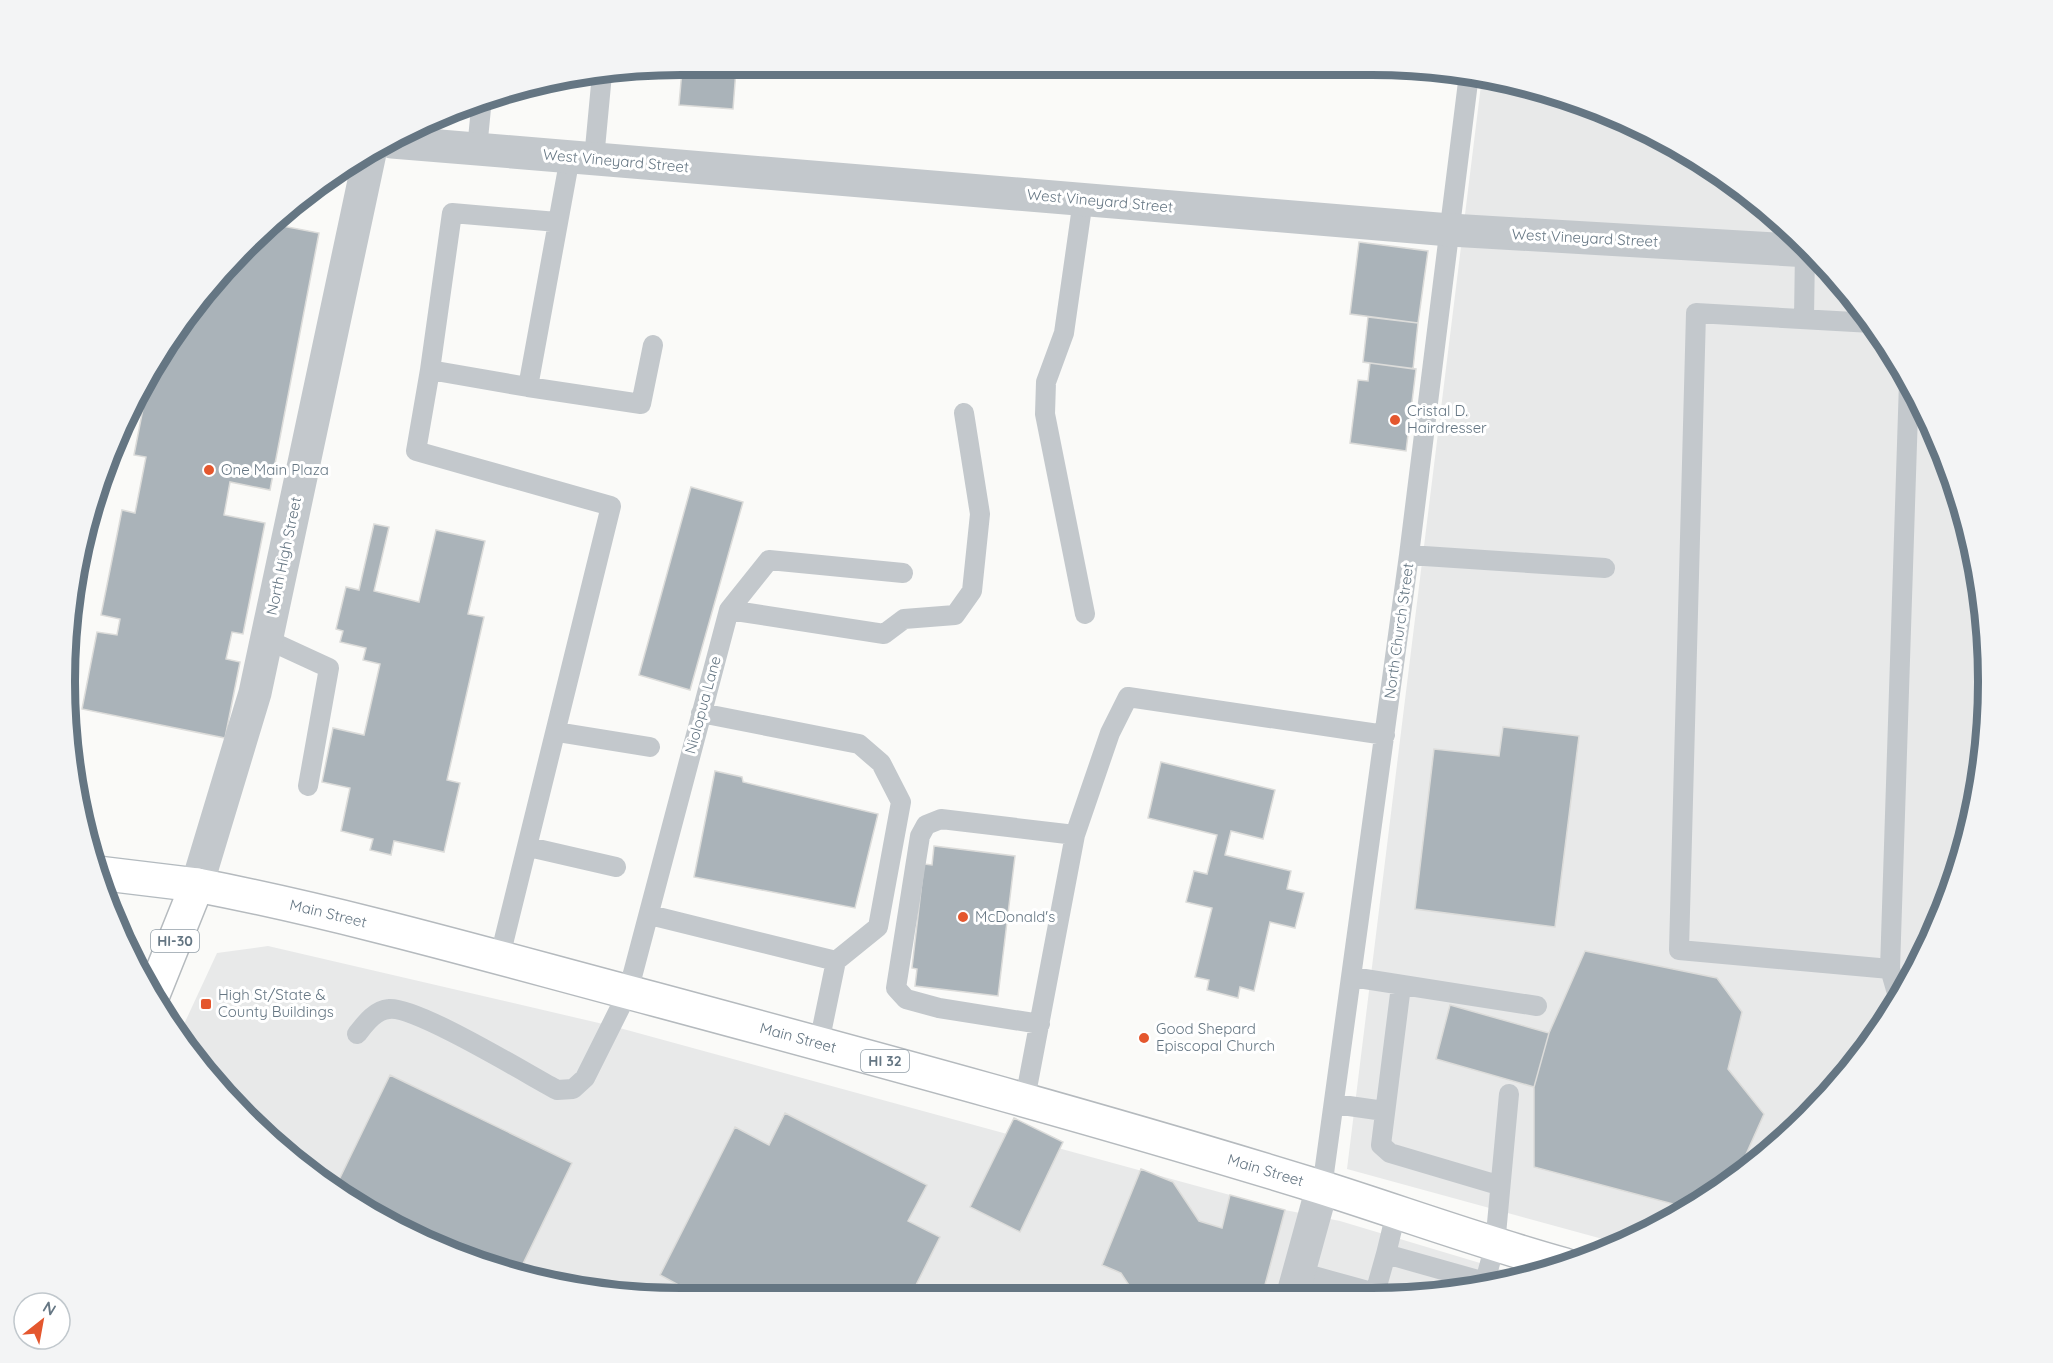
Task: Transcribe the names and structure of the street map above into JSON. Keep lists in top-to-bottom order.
{
  "streets": {
    "main road": ["Main Street", "HI-30", "HI 32"],
    "street": ["West Vineyard Street", "North High Street"],
    "lane": ["North Church Street", "Niolopua Lane"]
  },
  "crossings": [
    ["West Vineyard Street", "North Church Street"],
    ["North High Street", "Main Street"],
    ["North High Street", "HI-30"],
    ["North Church Street", "Main Street"],
    ["Niolopua Lane", "Main Street"],
    ["Main Street", "HI-30"]
  ],
  "places": {
    "other": [
      "Cristal D. Hairdresser",
      "One Main Plaza",
      "McDonald's",
      "Good Shepard Episcopal Church"
    ],
    "transit": ["High St/State & County Buildings"]
  },
  "north": "top right"
}
